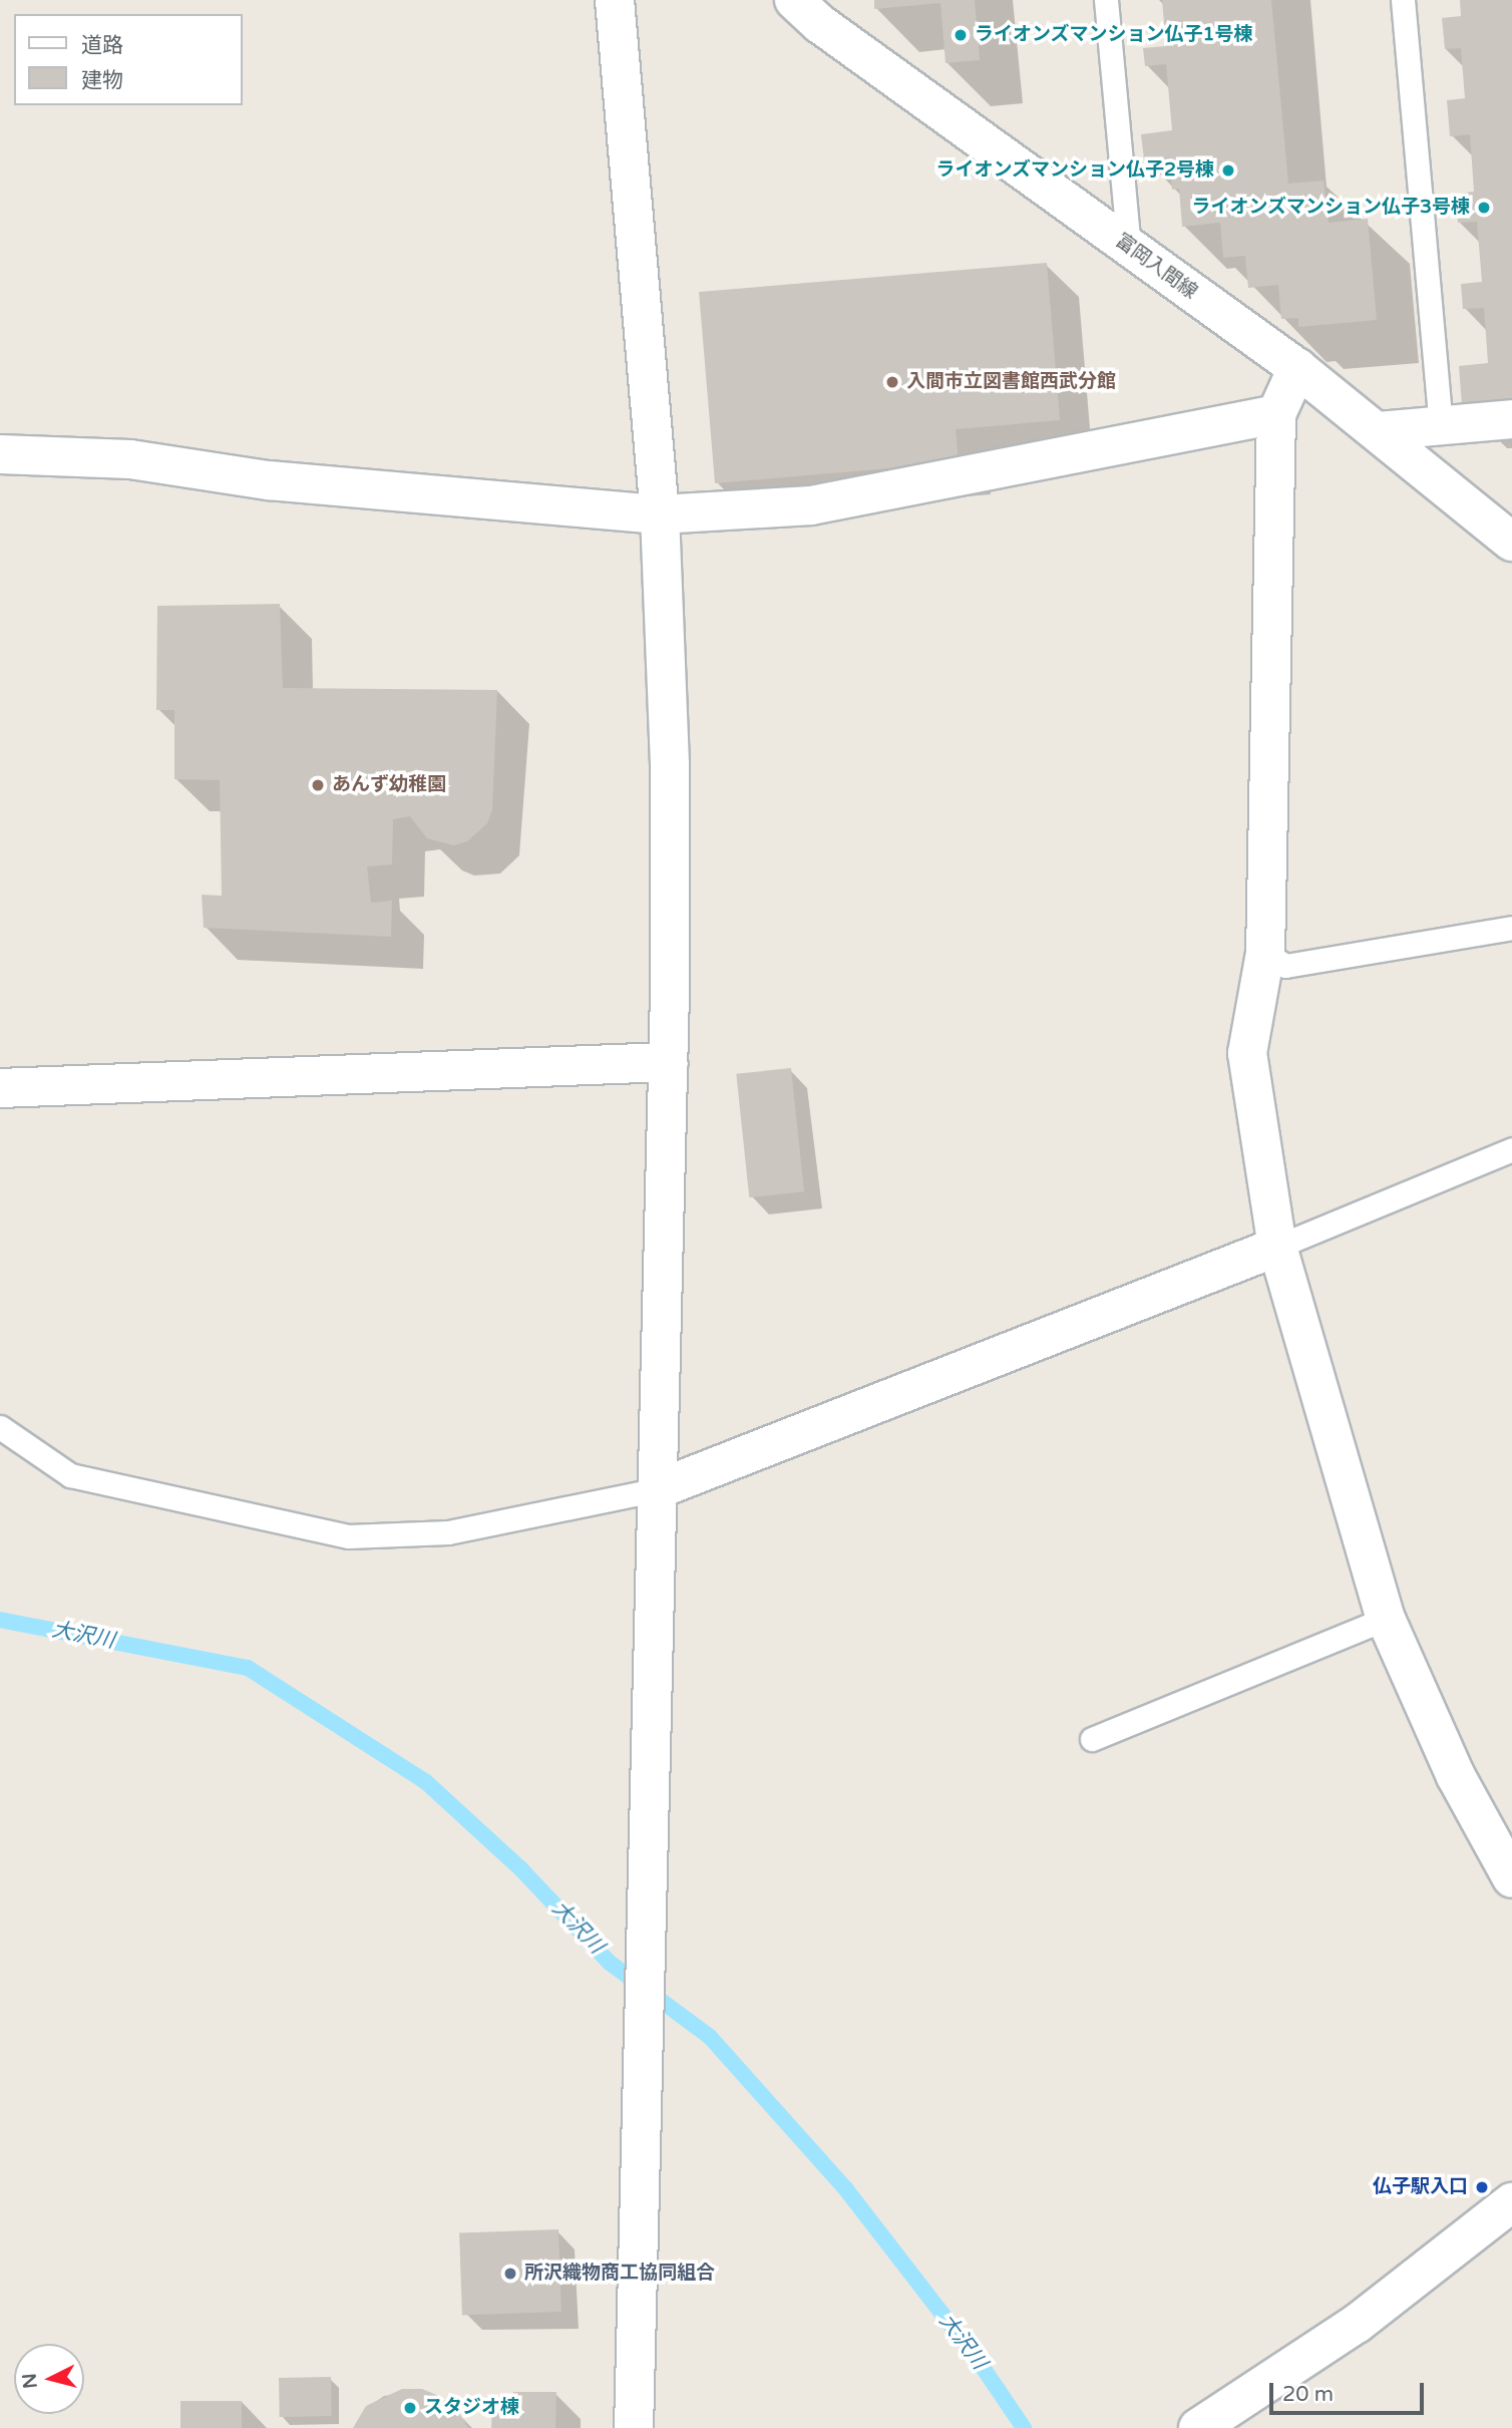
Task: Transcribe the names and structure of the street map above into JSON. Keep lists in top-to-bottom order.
{
  "streets": {
    "street": ["富岡入間線"]
  },
  "water": ["大沢川"],
  "places": [
    "ライオンズマンション仏子1号棟",
    "ライオンズマンション仏子2号棟",
    "ライオンズマンション仏子3号棟",
    "入間市立図書館西武分館",
    "あんず幼稚園",
    "仏子駅入口",
    "所沢織物商工協同組合",
    "スタジオ棟"
  ],
  "legend": ["道路", "建物"],
  "scale_bar": "20 m",
  "north": "left"
}
